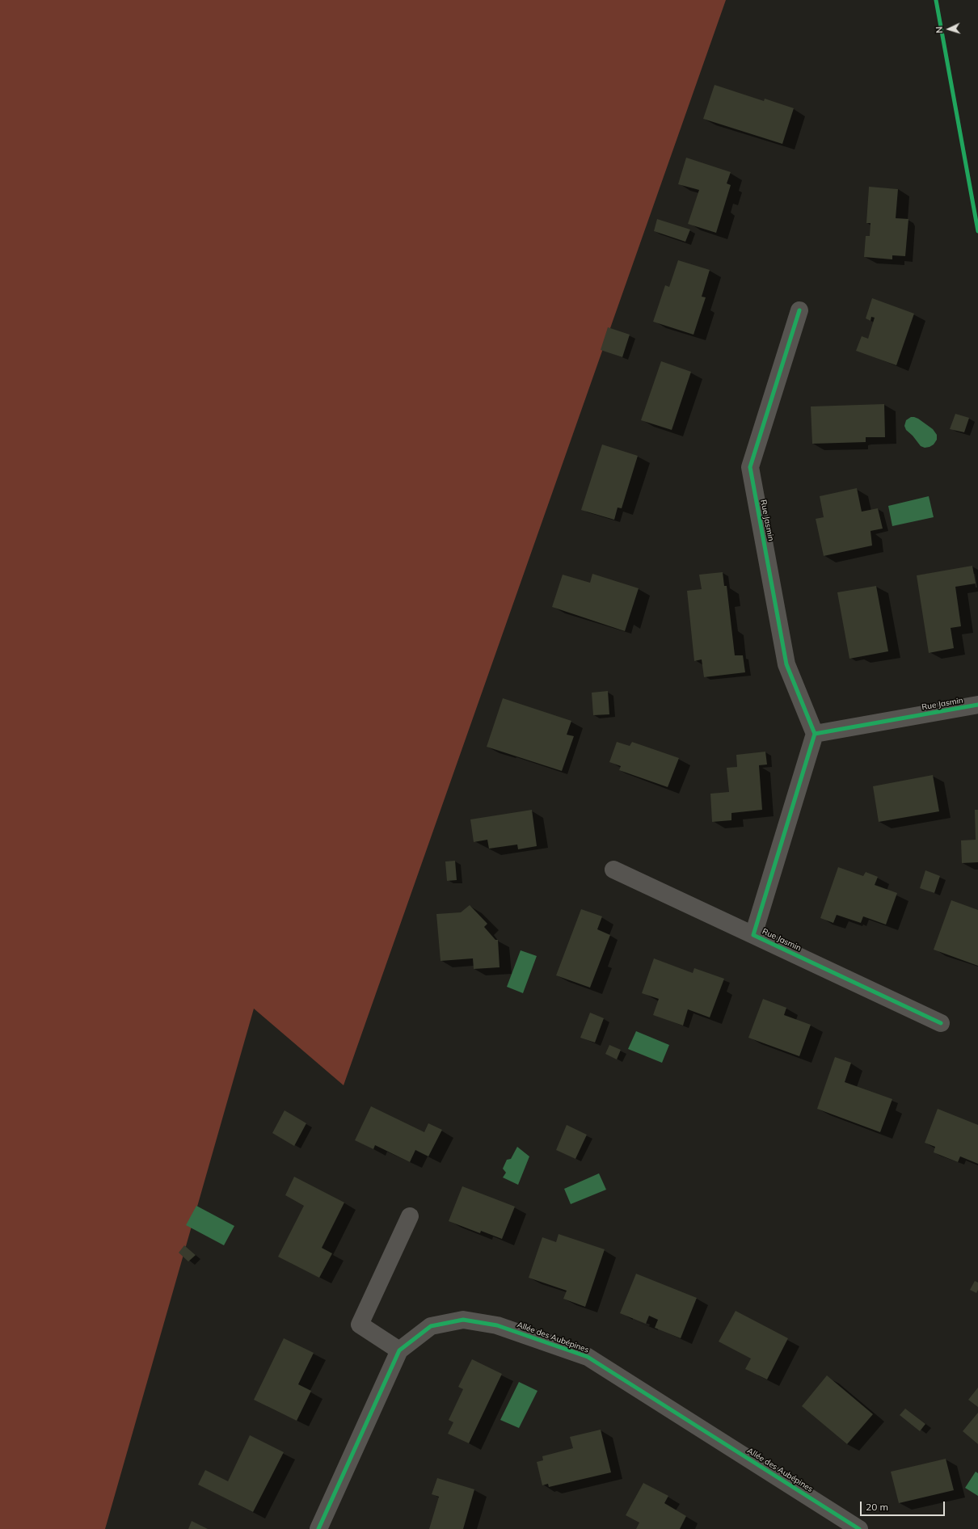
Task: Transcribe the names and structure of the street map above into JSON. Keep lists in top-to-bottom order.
{
  "streets": {
    "street": ["Rue Jasmin", "Allée des Aubépines"]
  },
  "scale_bar": "20 m",
  "north": "left"
}
